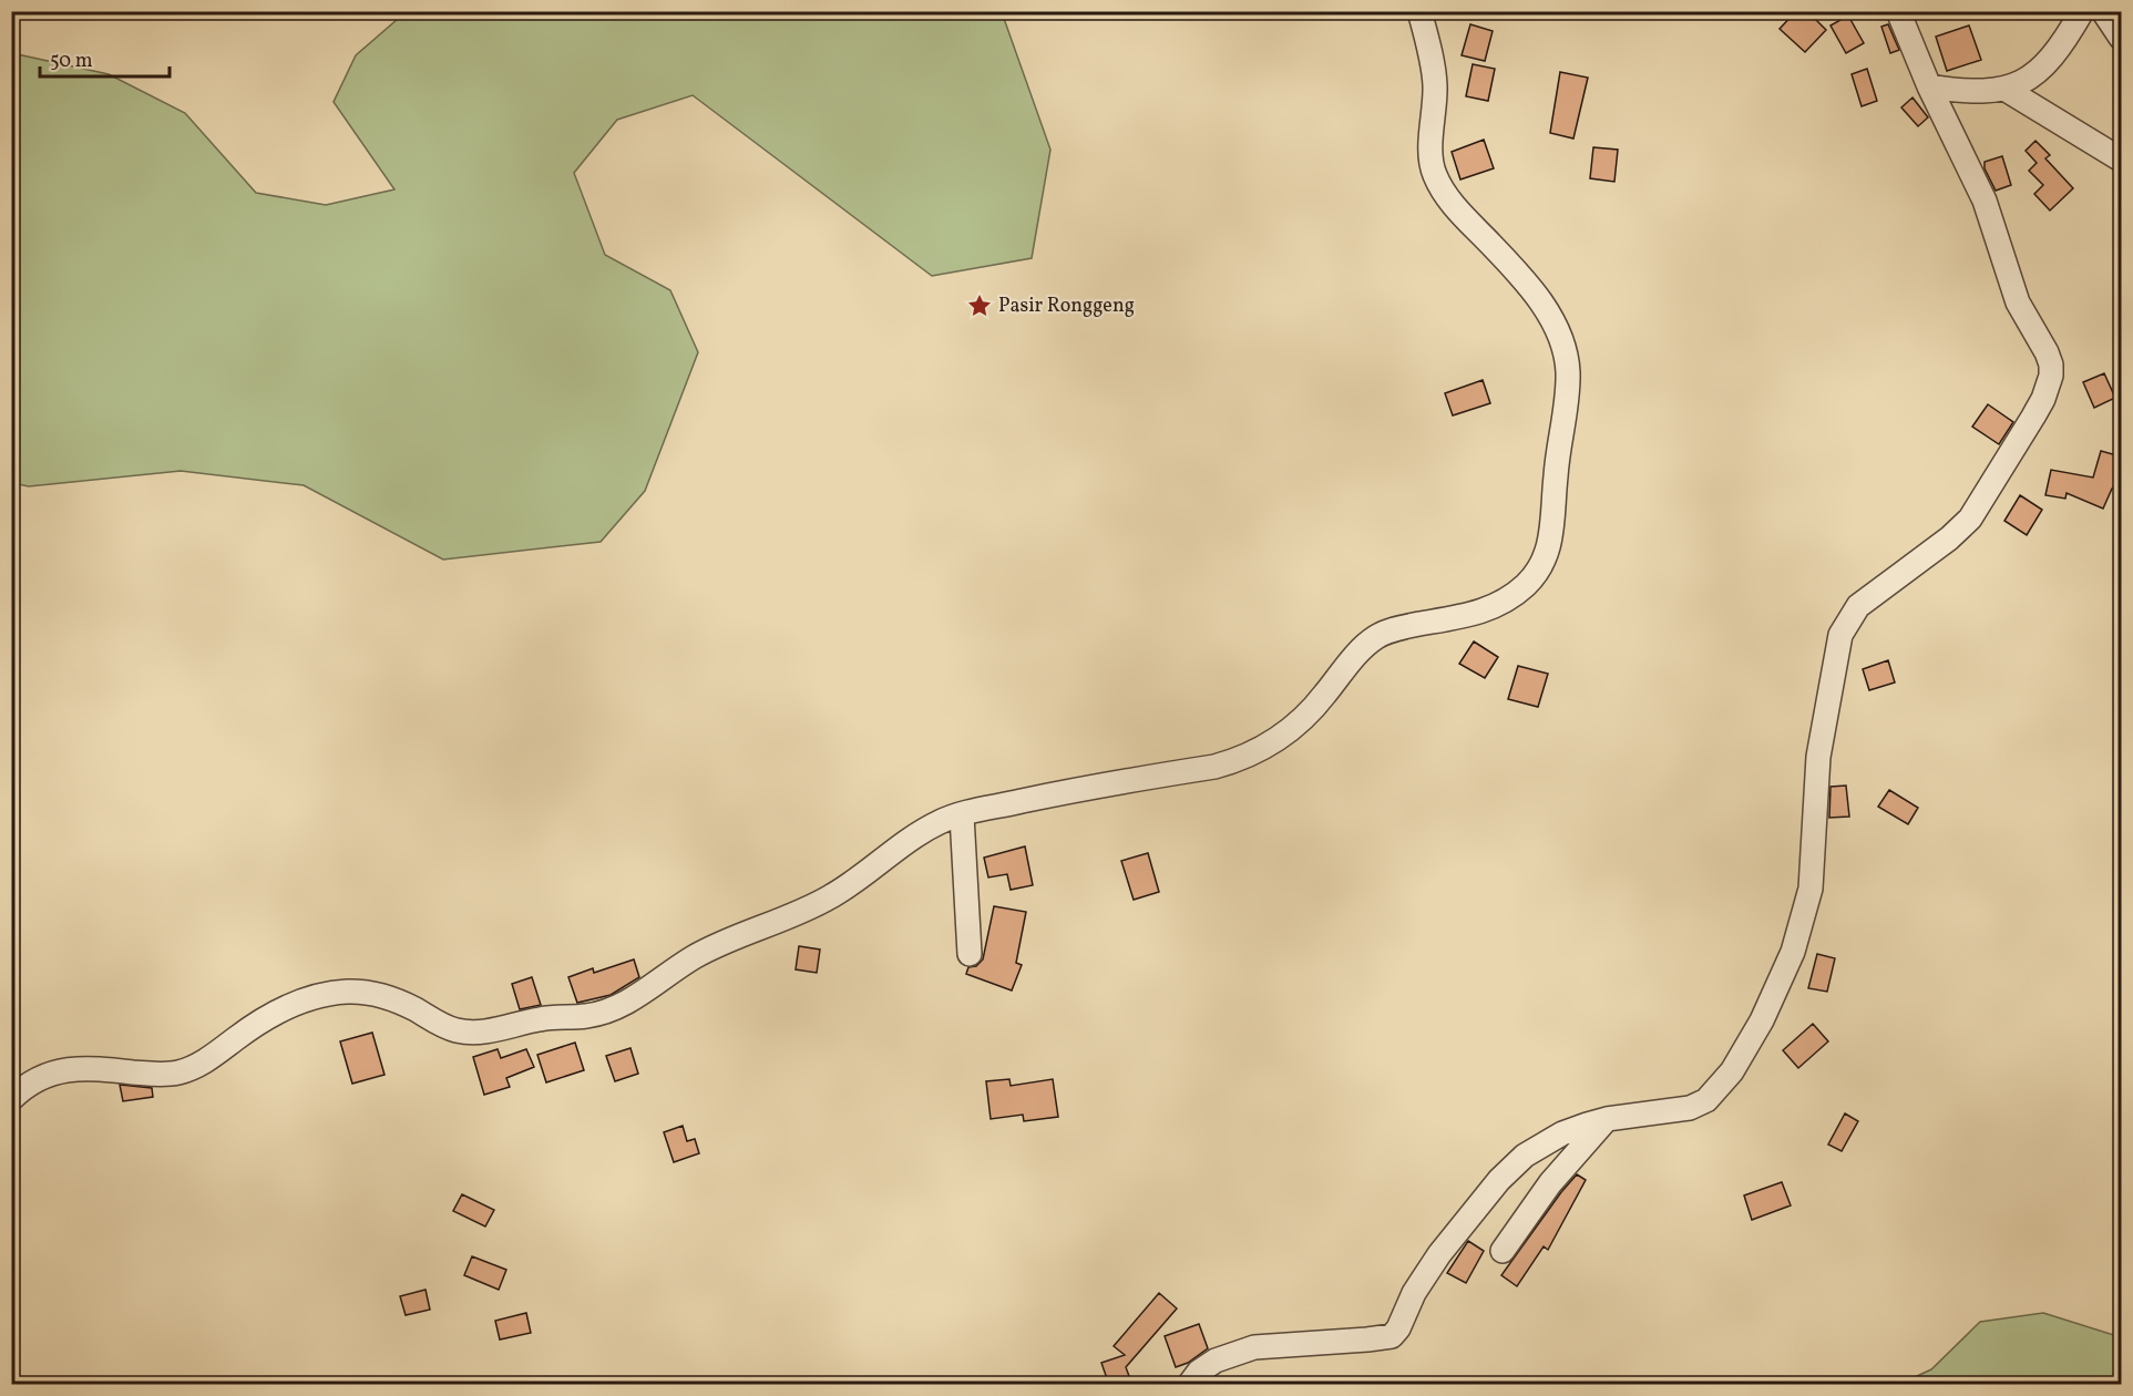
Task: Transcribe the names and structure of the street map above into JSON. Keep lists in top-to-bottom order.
{
  "places": {
    "place": ["Pasir Ronggeng"]
  },
  "scale_bar": "50 m"
}
